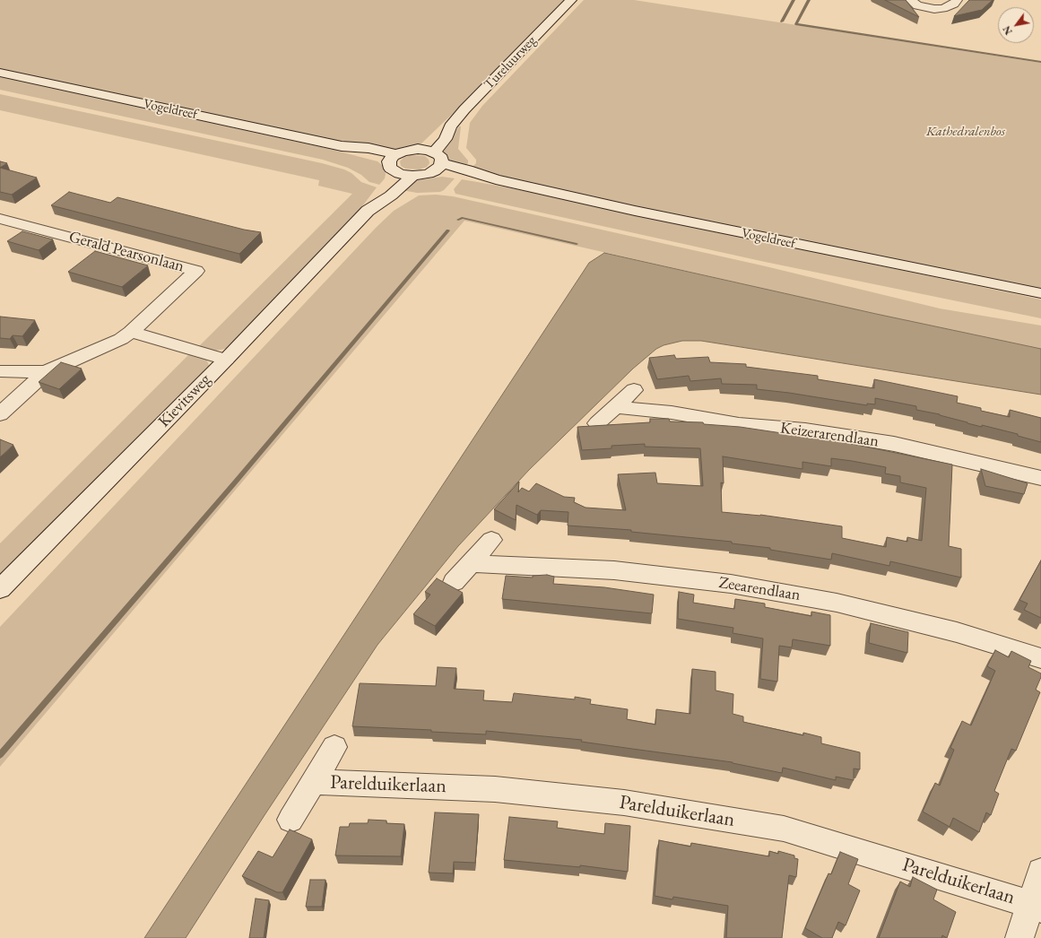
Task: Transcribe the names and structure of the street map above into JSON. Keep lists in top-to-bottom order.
{
  "streets": {
    "street": [
      "Tureluurweg",
      "Vogeldreef",
      "Gerald Pearsonlaan",
      "Kievitsweg",
      "Keizerarendlaan",
      "Zeearendlaan",
      "Parelduikerlaan"
    ]
  },
  "crossings": [
    ["Tureluurweg", "Vogeldreef"],
    ["Vogeldreef", "Kievitsweg"]
  ],
  "parks": ["Kathedralenbos"],
  "north": "bottom left"
}
